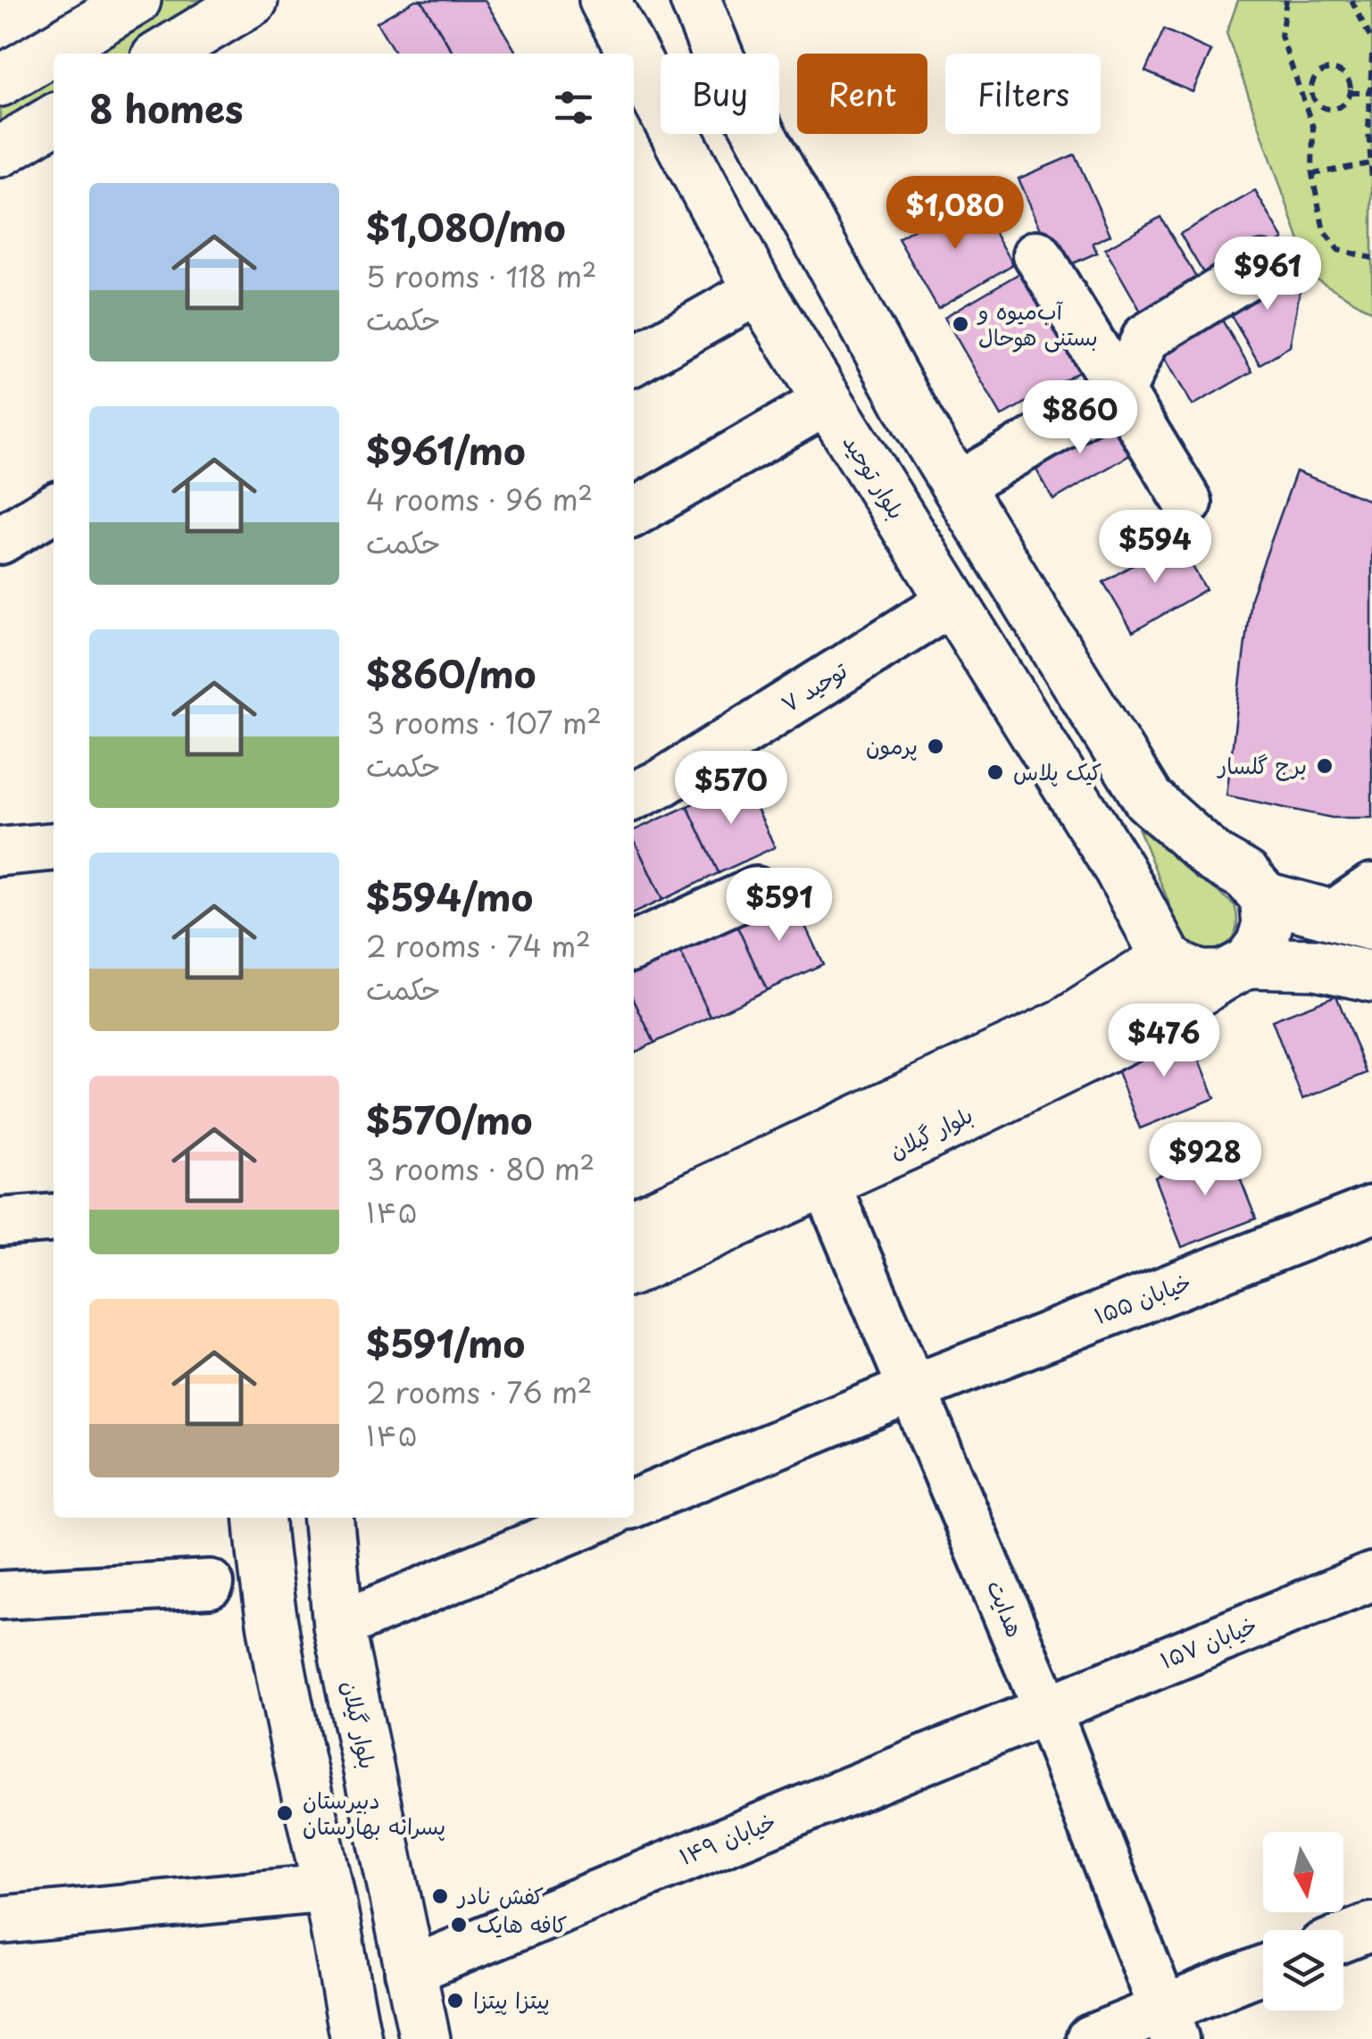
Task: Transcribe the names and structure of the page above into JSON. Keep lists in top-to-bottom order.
{
  "streets": {
    "main road": ["بلوار توحید", "بلوار گیلان"],
    "street": [
      "توحید ۷",
      "خیابان ۱۵۵",
      "هدایت",
      "خیابان ۱۵۷",
      "خیابان ۱۴۹"
    ]
  },
  "crossings": [
    ["بلوار توحید", "توحید ۷"],
    ["بلوار توحید", "بلوار گیلان"],
    ["بلوار گیلان", "هدایت"],
    ["بلوار گیلان", "خیابان ۱۴۹"],
    ["خیابان ۱۵۵", "هدایت"],
    ["هدایت", "خیابان ۱۵۷"],
    ["هدایت", "خیابان ۱۴۹"],
    ["خیابان ۱۵۷", "خیابان ۱۴۹"]
  ],
  "places": [
    "آب‌میوه و بستنی هوحال",
    "پرمون",
    "برج گلسار",
    "کیک پلاس",
    "دبیرستان پسرانه بهارستان",
    "کفش نادر",
    "کافه هایک",
    "پیتزا پیتزا"
  ],
  "north": "bottom",
  "page": {
    "chip": ["Buy", "Rent", "Filters"],
    "heading": "8 homes",
    "list": [
      {
        "name": "$1,080/mo",
        "note": "5 rooms · 118 m² · حکمت"
      },
      {
        "name": "$961/mo",
        "note": "4 rooms · 96 m² · حکمت"
      },
      {
        "name": "$860/mo",
        "note": "3 rooms · 107 m² · حکمت"
      },
      {
        "name": "$594/mo",
        "note": "2 rooms · 74 m² · حکمت"
      },
      {
        "name": "$570/mo",
        "note": "3 rooms · 80 m² · ۱۴۵"
      },
      {
        "name": "$591/mo",
        "note": "2 rooms · 76 m² · ۱۴۵"
      }
    ],
    "price": [
      "$1,080",
      "$961",
      "$860",
      "$594",
      "$570",
      "$591",
      "$476",
      "$928"
    ]
  }
}
